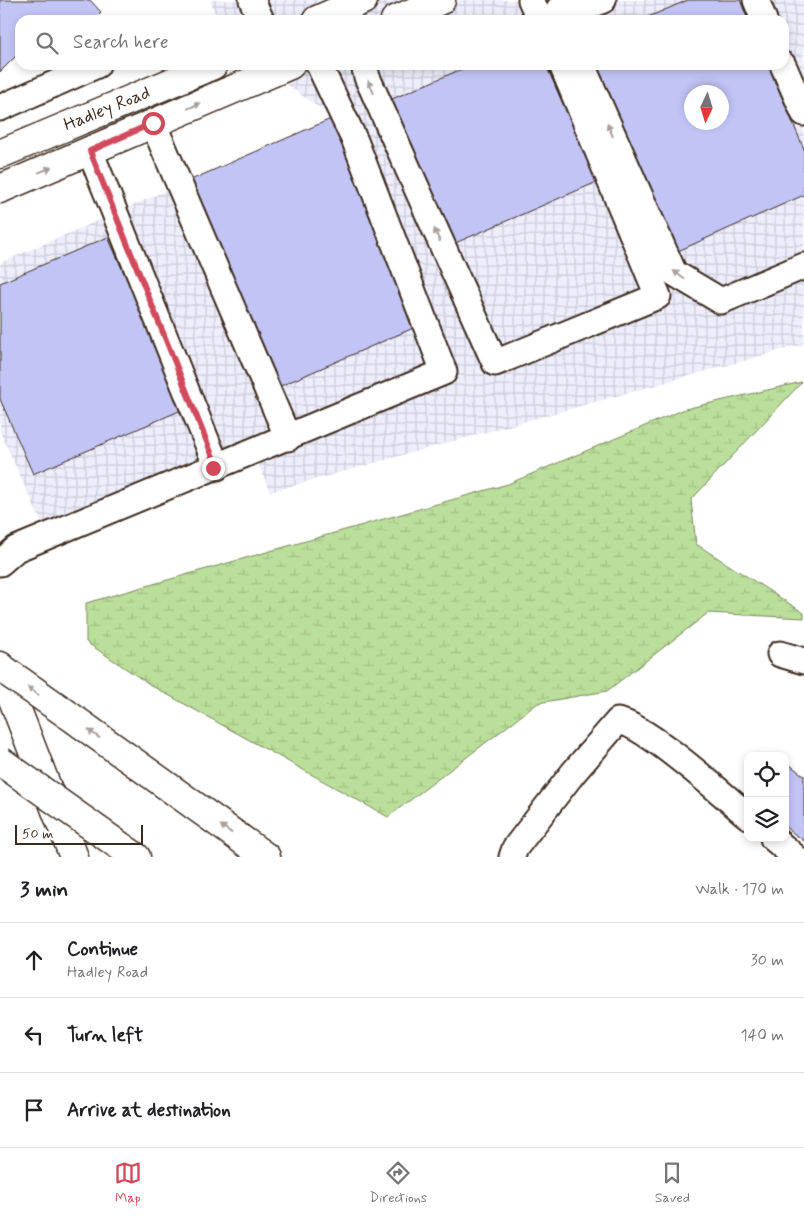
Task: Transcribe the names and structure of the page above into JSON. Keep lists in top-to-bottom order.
{
  "streets": {
    "main road": ["Hadley Road"]
  },
  "scale_bar": "50 m",
  "north": "bottom",
  "page": {
    "search": "Search here",
    "scale": "50 m",
    "heading": ["3 min", "Walk · 170 m"],
    "list": [
      ["Continue", "Hadley Road", "30 m"],
      ["Turn left", "140 m"],
      "Arrive at destination"
    ],
    "nav": ["Map", "Directions", "Saved"]
  }
}
